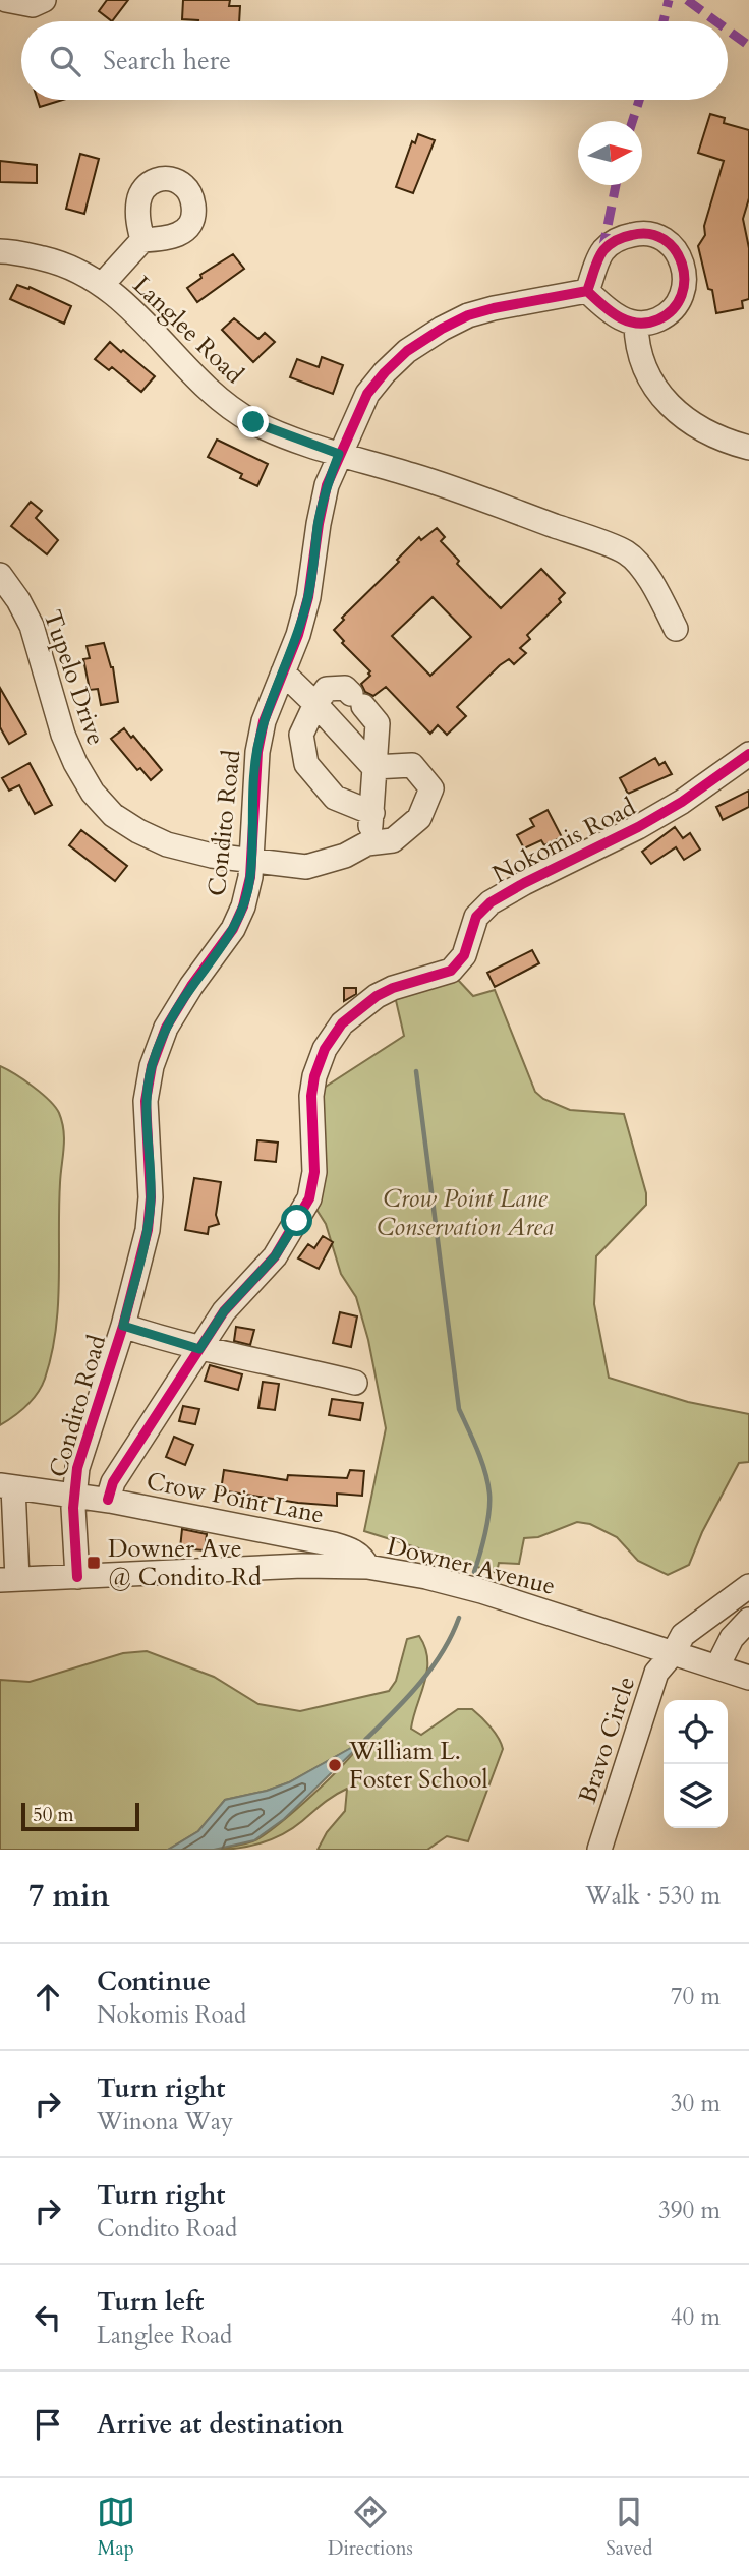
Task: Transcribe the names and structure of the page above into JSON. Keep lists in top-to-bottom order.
{
  "streets": {
    "street": [
      "Langlee Road",
      "Tupelo Drive",
      "Condito Road",
      "Nokomis Road",
      "Crow Point Lane",
      "Downer Avenue",
      "Bravo Circle"
    ]
  },
  "crossings": [
    ["Langlee Road", "Condito Road"],
    ["Tupelo Drive", "Condito Road"],
    ["Condito Road", "Crow Point Lane"],
    ["Condito Road", "Downer Avenue"],
    ["Nokomis Road", "Crow Point Lane"],
    ["Crow Point Lane", "Downer Avenue"],
    ["Downer Avenue", "Bravo Circle"]
  ],
  "parks": ["Crow Point Lane Conservation Area"],
  "places": {
    "transit": ["Downer Ave @ Condito Rd"],
    "other": ["William L. Foster School"]
  },
  "scale_bar": "50 m",
  "north": "right",
  "page": {
    "search": "Search here",
    "scale": "50 m",
    "heading": ["7 min", "Walk · 530 m"],
    "list": [
      ["Continue", "Nokomis Road", "70 m"],
      ["Turn right", "Winona Way", "30 m"],
      ["Turn right", "Condito Road", "390 m"],
      ["Turn left", "Langlee Road", "40 m"],
      "Arrive at destination"
    ],
    "nav": ["Map", "Directions", "Saved"]
  }
}
